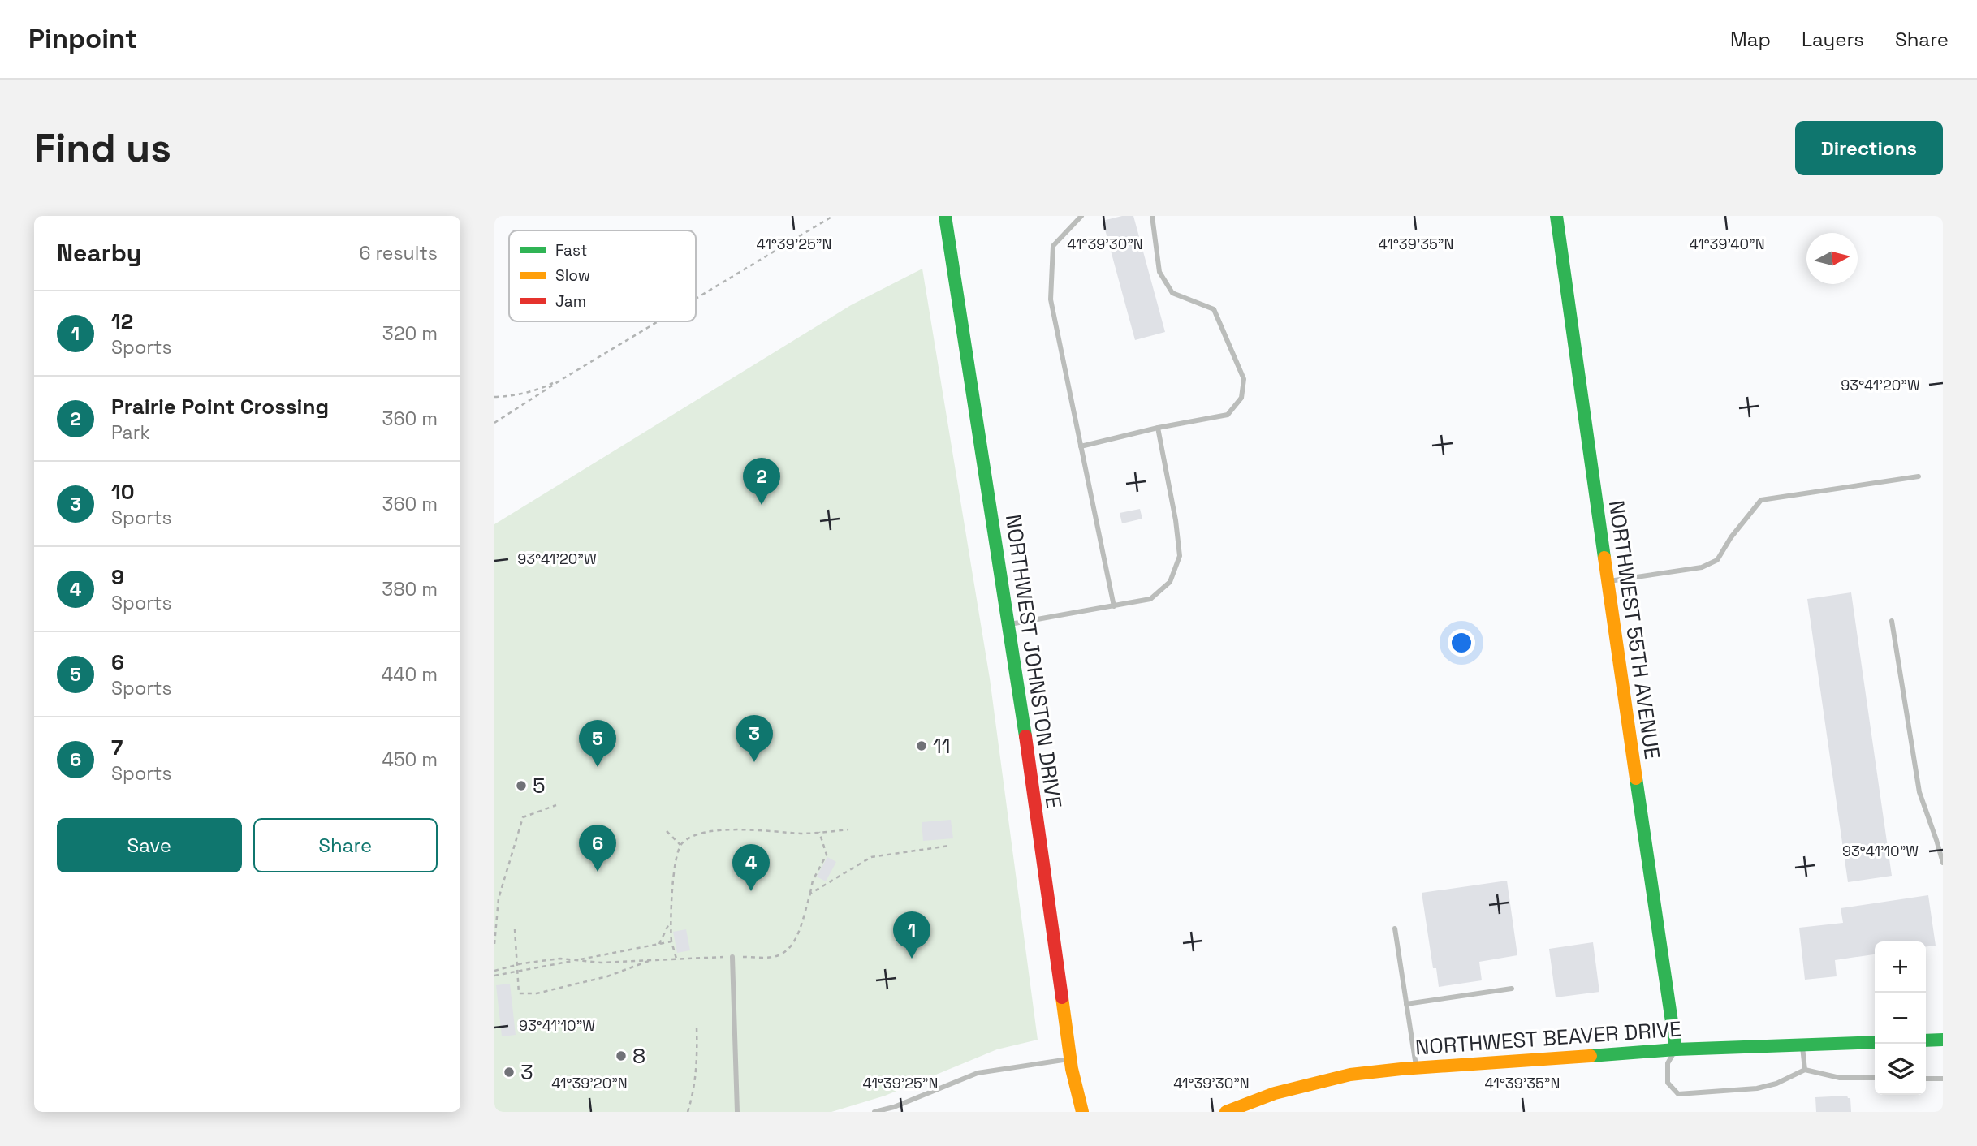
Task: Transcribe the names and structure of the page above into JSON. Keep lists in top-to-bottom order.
{
  "streets": {
    "street": ["NORTHWEST 55TH AVENUE", "NORTHWEST JOHNSTON DRIVE", "NORTHWEST BEAVER DRIVE"]
  },
  "crossings": [
    ["NORTHWEST 55TH AVENUE", "NORTHWEST BEAVER DRIVE"]
  ],
  "places": [
    "11",
    "5",
    "8",
    "3"
  ],
  "legend": ["Fast", "Slow", "Jam"],
  "north": "right",
  "page": {
    "header": "Pinpoint",
    "nav": ["Map", "Layers", "Share"],
    "buttons": [
      "Directions",
      ["Save", "Share"]
    ],
    "title": "Find us",
    "heading": ["Nearby", "6 results"],
    "list": [
      {
        "mark": "1",
        "name": "12",
        "note": "Sports",
        "value": "320 m"
      },
      {
        "mark": "2",
        "name": "Prairie Point Crossing",
        "note": "Park",
        "value": "360 m"
      },
      {
        "mark": "3",
        "name": "10",
        "note": "Sports",
        "value": "360 m"
      },
      {
        "mark": "4",
        "name": "9",
        "note": "Sports",
        "value": "380 m"
      },
      {
        "mark": "5",
        "name": "6",
        "note": "Sports",
        "value": "440 m"
      },
      {
        "mark": "6",
        "name": "7",
        "note": "Sports",
        "value": "450 m"
      }
    ],
    "pins": [
      "2",
      "3",
      "5",
      "6",
      "4",
      "1"
    ],
    "map_buttons": ["+", "−"]
  },
  "coordinates": [
    "41°39'25\"N",
    "41°39'30\"N",
    "41°39'35\"N",
    "41°39'40\"N",
    "93°41'20\"W",
    "93°41'10\"W",
    "41°39'20\"N"
  ]
}
